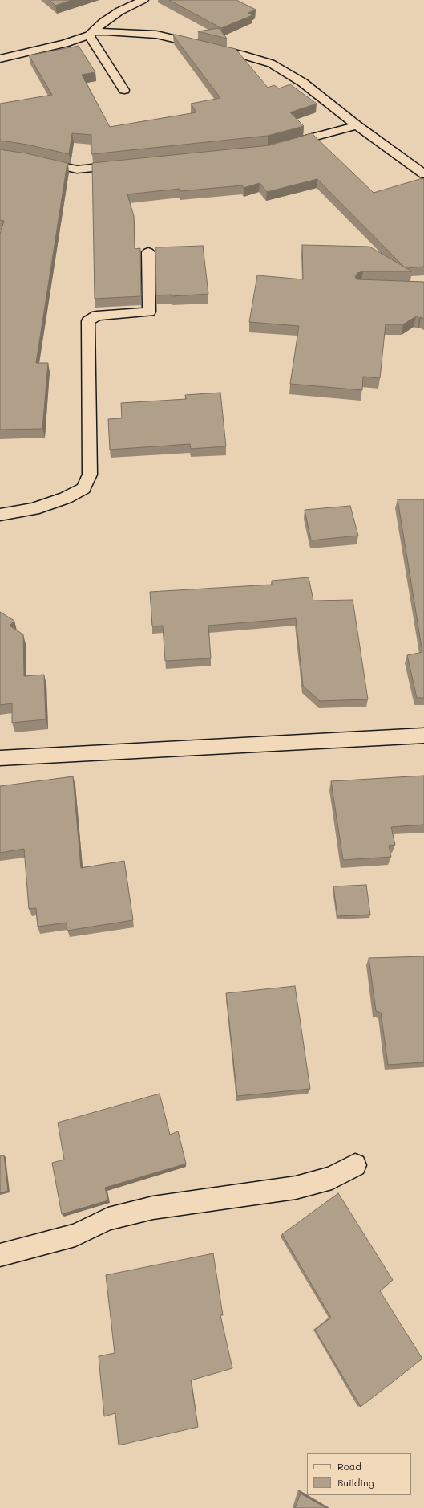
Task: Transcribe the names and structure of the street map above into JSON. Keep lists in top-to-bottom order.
{
  "legend": ["Road", "Building"]
}
